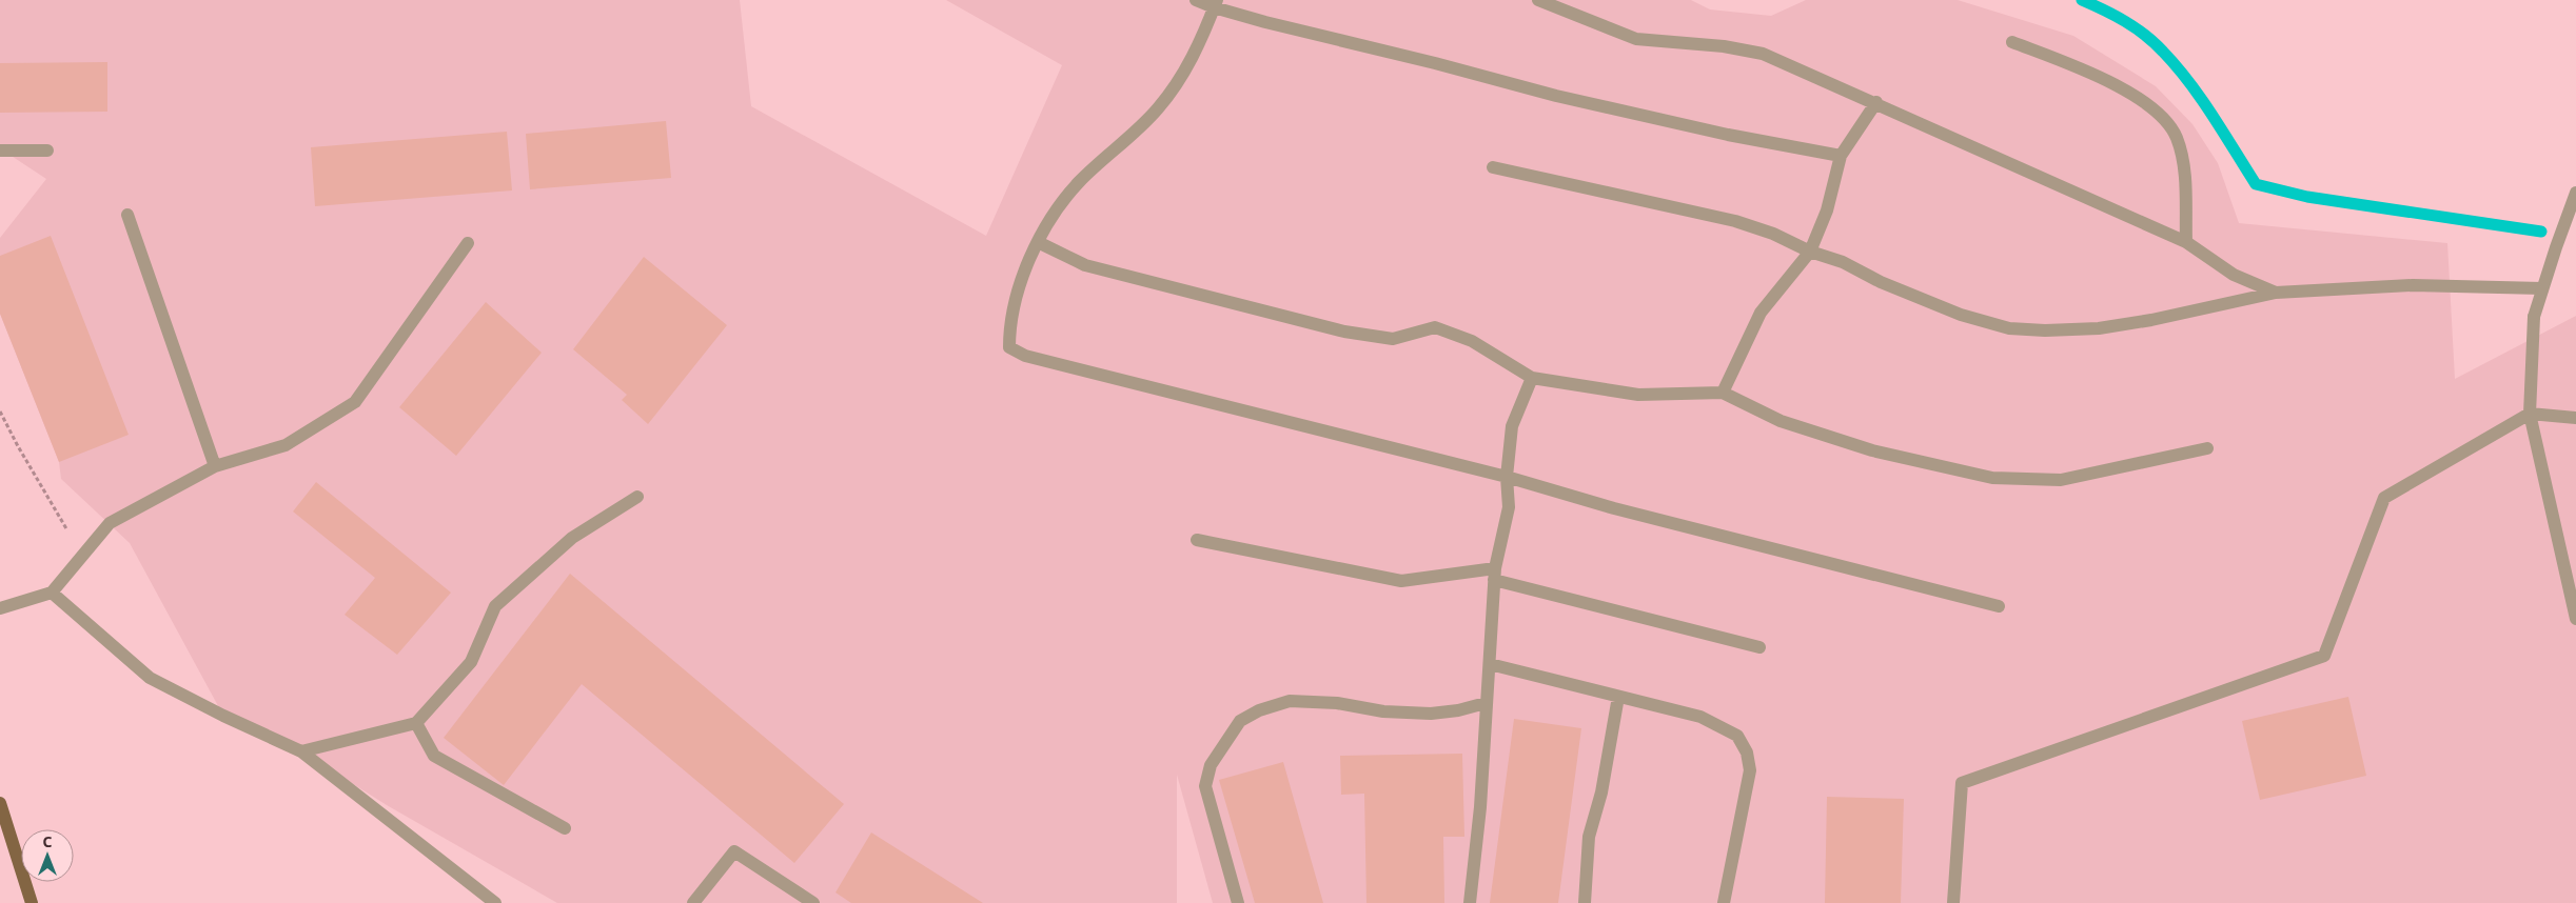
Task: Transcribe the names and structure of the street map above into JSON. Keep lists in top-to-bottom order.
{
  "north": "top"
}
